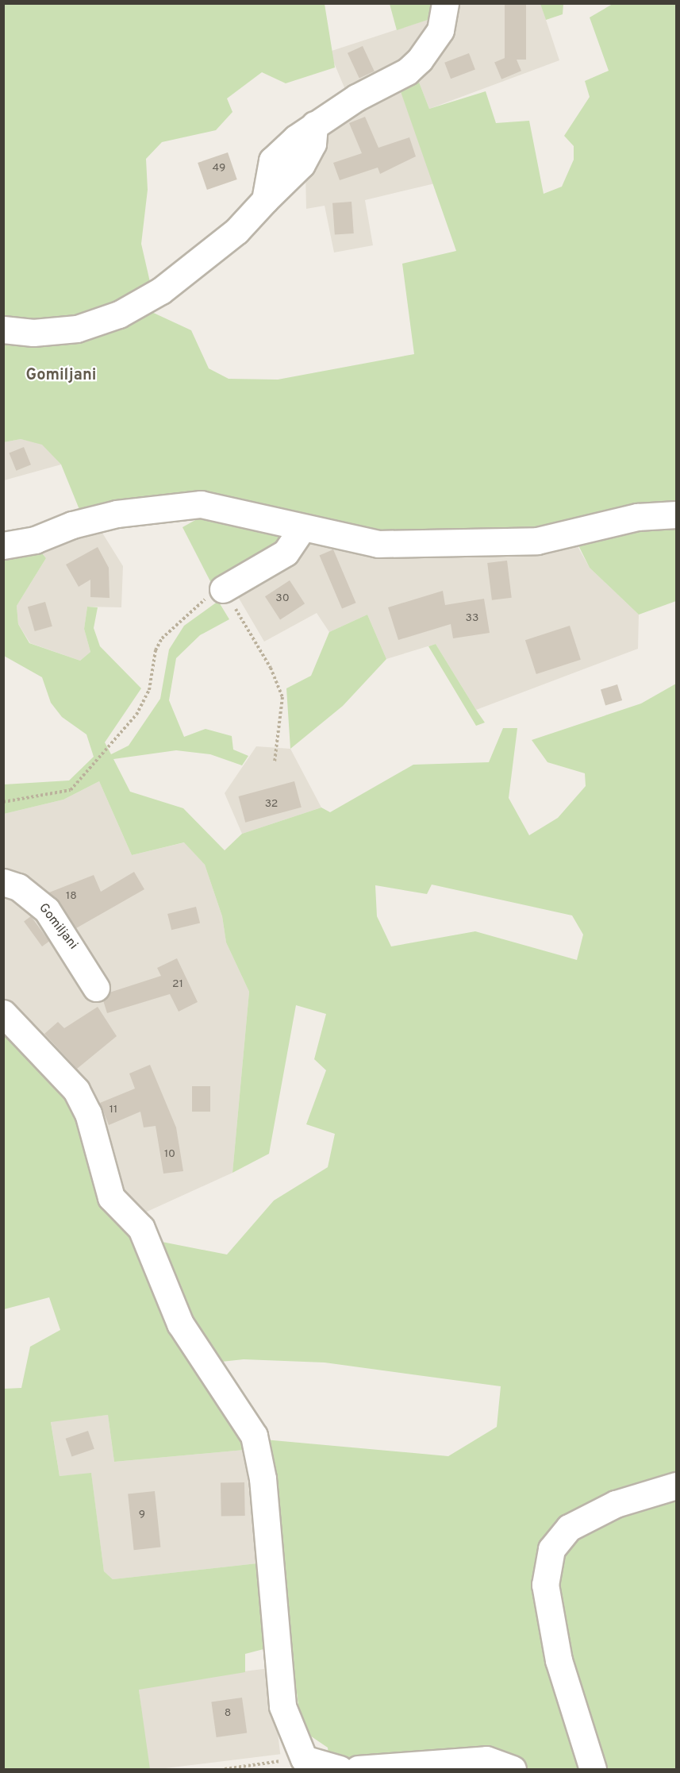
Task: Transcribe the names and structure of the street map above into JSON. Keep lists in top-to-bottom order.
{
  "streets": {
    "street": ["Gomiljani"]
  },
  "districts": ["Gomiljani"],
  "house_numbers": [
    "49",
    "30",
    "33",
    "32",
    "18",
    "21",
    "11",
    "10",
    "9",
    "8"
  ]
}
